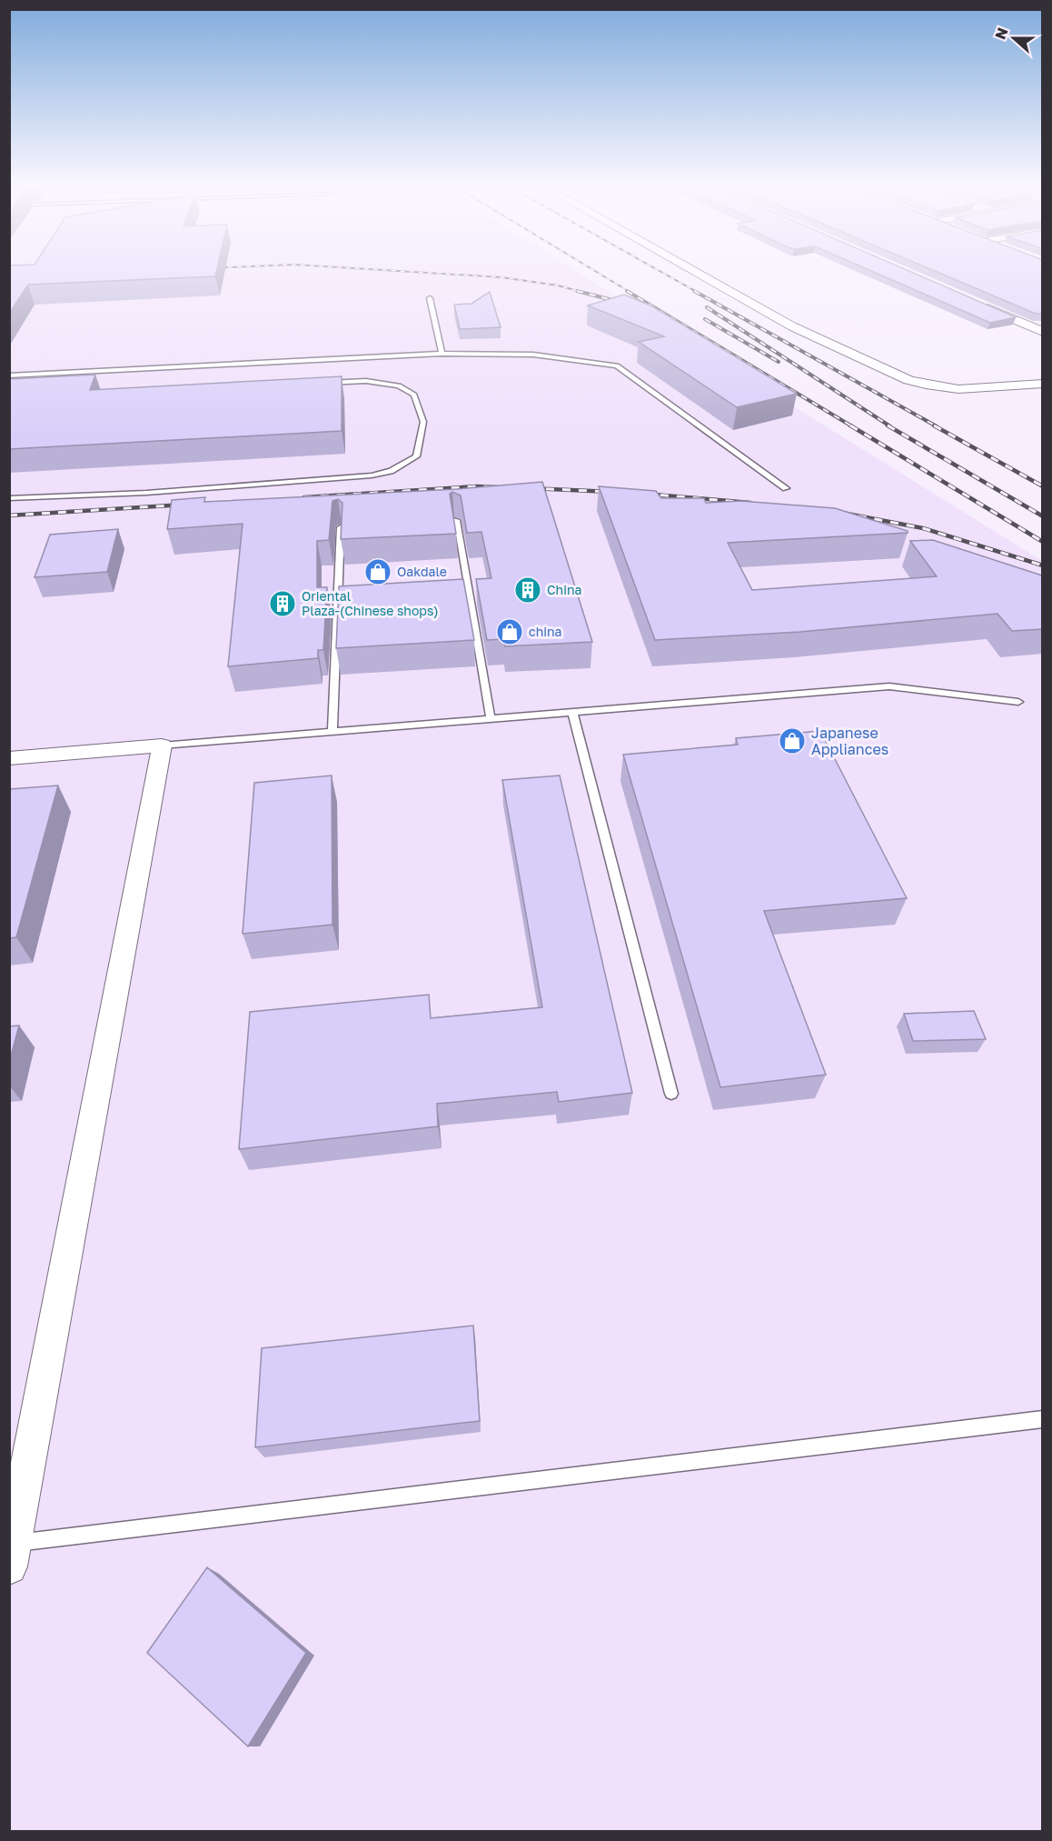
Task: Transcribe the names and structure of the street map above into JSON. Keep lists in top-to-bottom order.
{
  "places": {
    "shop": ["Oakdale", "china", "Japanese Appliances"],
    "building": ["China", "Oriental Plaza-(Chinese shops)"]
  },
  "north": "left"
}
